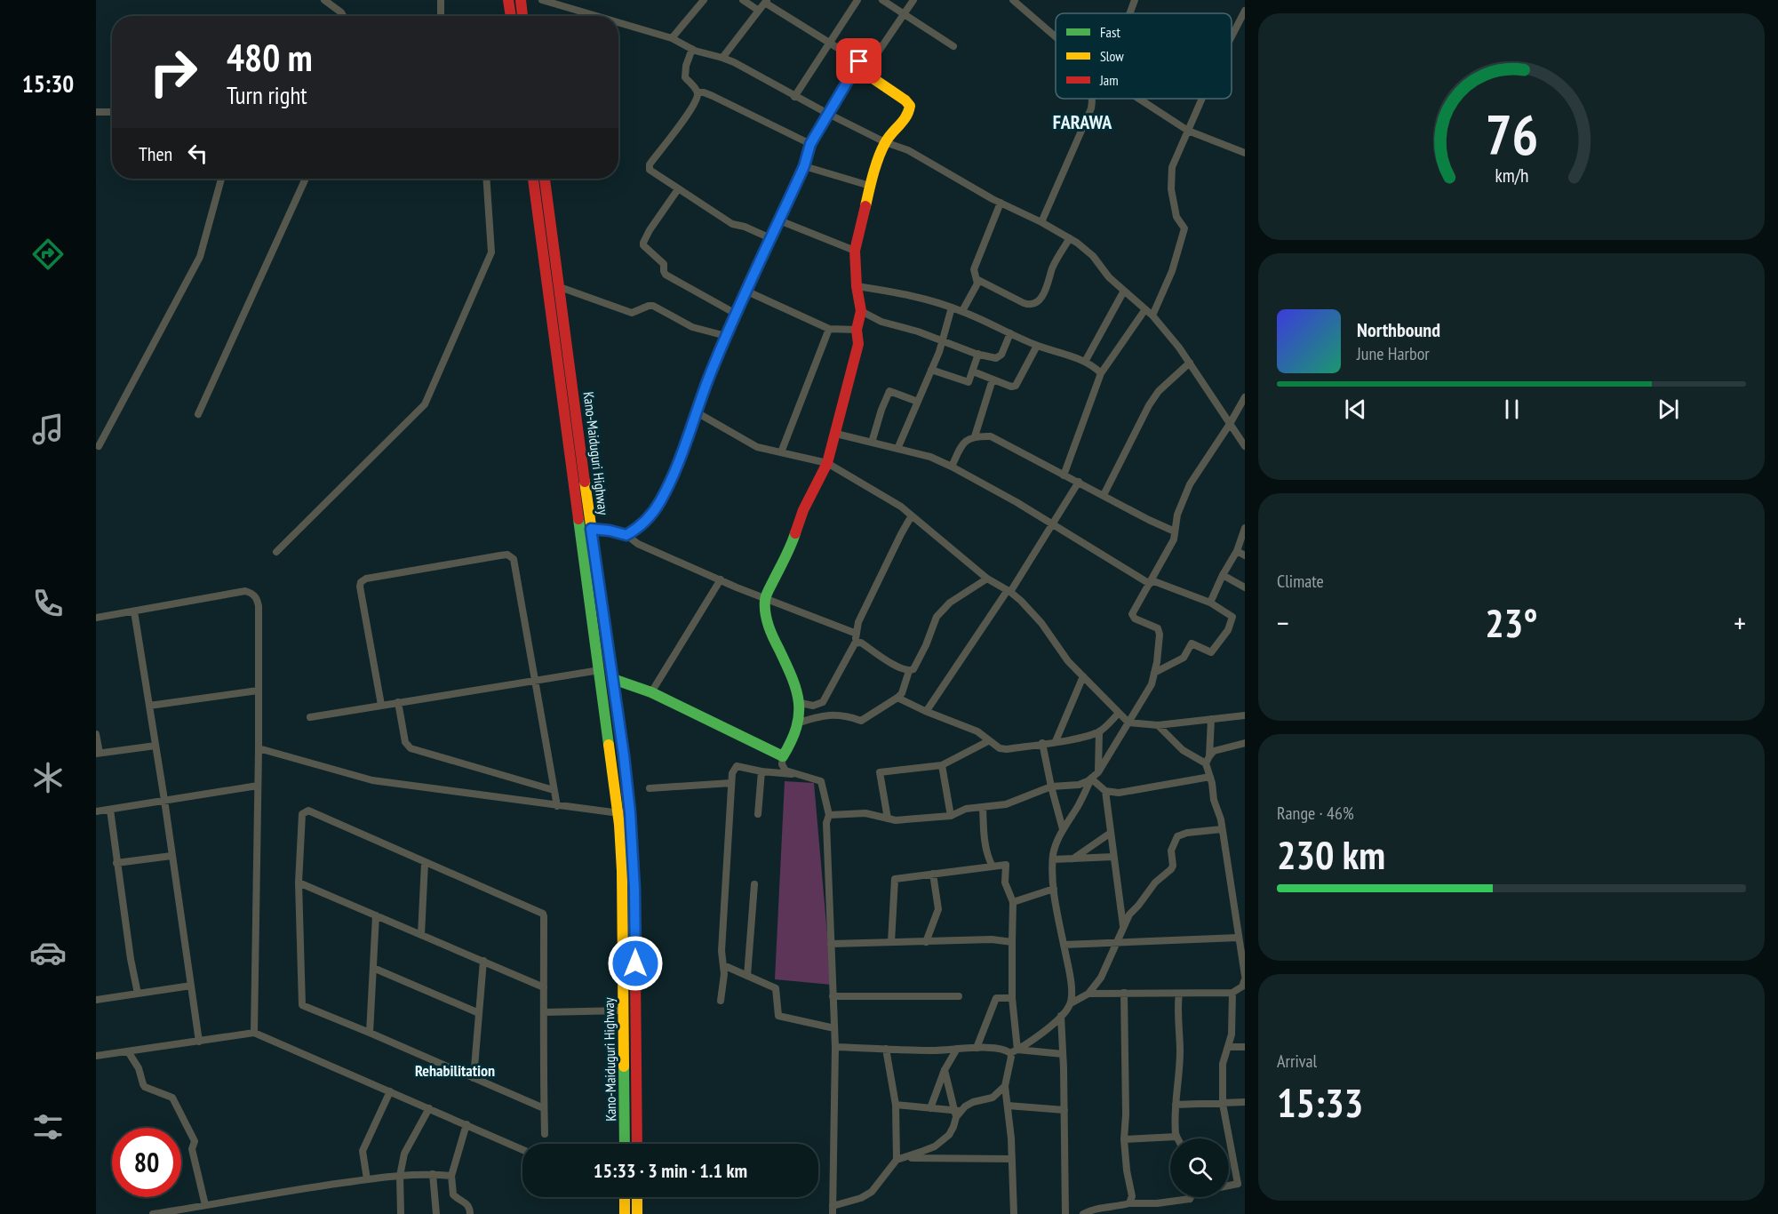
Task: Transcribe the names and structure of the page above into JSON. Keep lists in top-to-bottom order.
{
  "streets": {
    "main road": ["Kano-Maiduguri Highway"]
  },
  "districts": ["FARAWA", "Rehabilitation"],
  "legend": ["Fast", "Slow", "Jam"],
  "page": {
    "tabs": "15:30",
    "turn": ["480 m", "Turn right"],
    "then": "Then",
    "song": ["Northbound", "June Harbor"],
    "tile": [
      "Climate",
      ["Range · 46%", "230 km"],
      ["Arrival", "15:33"]
    ],
    "heat": ["−", "23°", "+"],
    "limit": "80",
    "trip": "15:33 · 3 min · 1.1 km",
    "gauge": ["76", "km/h"]
  }
}
